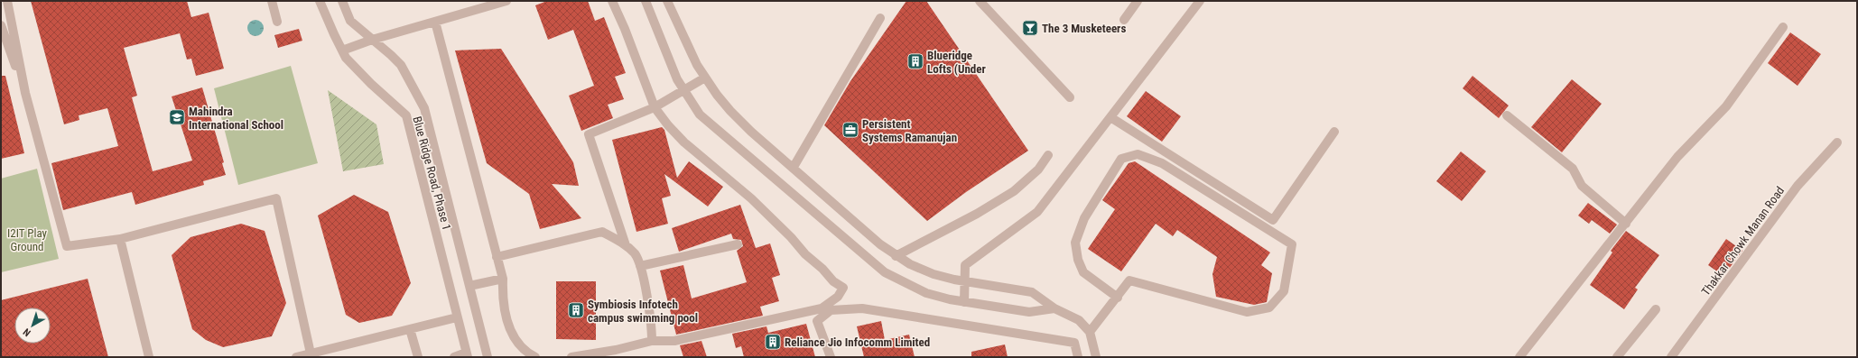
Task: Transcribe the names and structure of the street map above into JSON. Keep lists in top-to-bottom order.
{
  "streets": {
    "street": ["Blue Ridge Road, Phase 1", "Thakkar Chowk Manan Road"]
  },
  "parks": ["I2IT Play Ground"],
  "places": {
    "bar": ["The 3 Musketeers"],
    "building": ["Blueridge Lofts (Under", "Symbiosis Infotech campus swimming pool", "Reliance Jio Infocomm Limited"],
    "school or university": ["Mahindra International School"],
    "office": ["Persistent Systems Ramanujan"]
  },
  "north": "bottom left"
}
